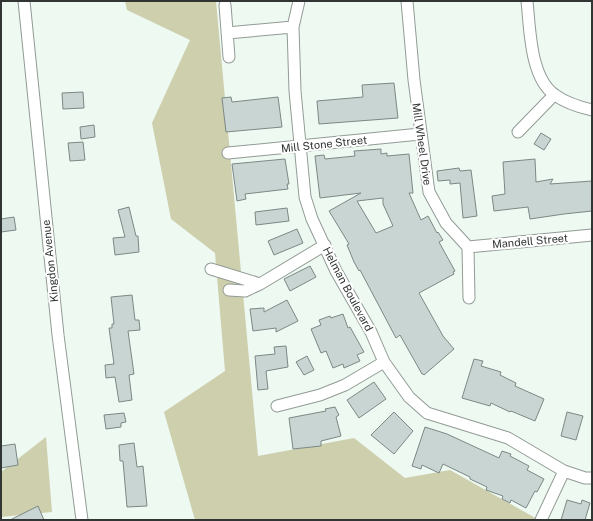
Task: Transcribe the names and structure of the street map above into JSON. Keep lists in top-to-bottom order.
{
  "streets": {
    "street": [
      "Mill Stone Street",
      "Mill Wheel Drive",
      "Mandell Street",
      "Kingdon Avenue",
      "Helman Boulevard"
    ]
  },
  "crossings": [
    ["Mill Stone Street", "Mill Wheel Drive"],
    ["Mill Stone Street", "Helman Boulevard"],
    ["Mill Wheel Drive", "Mandell Street"]
  ]
}
